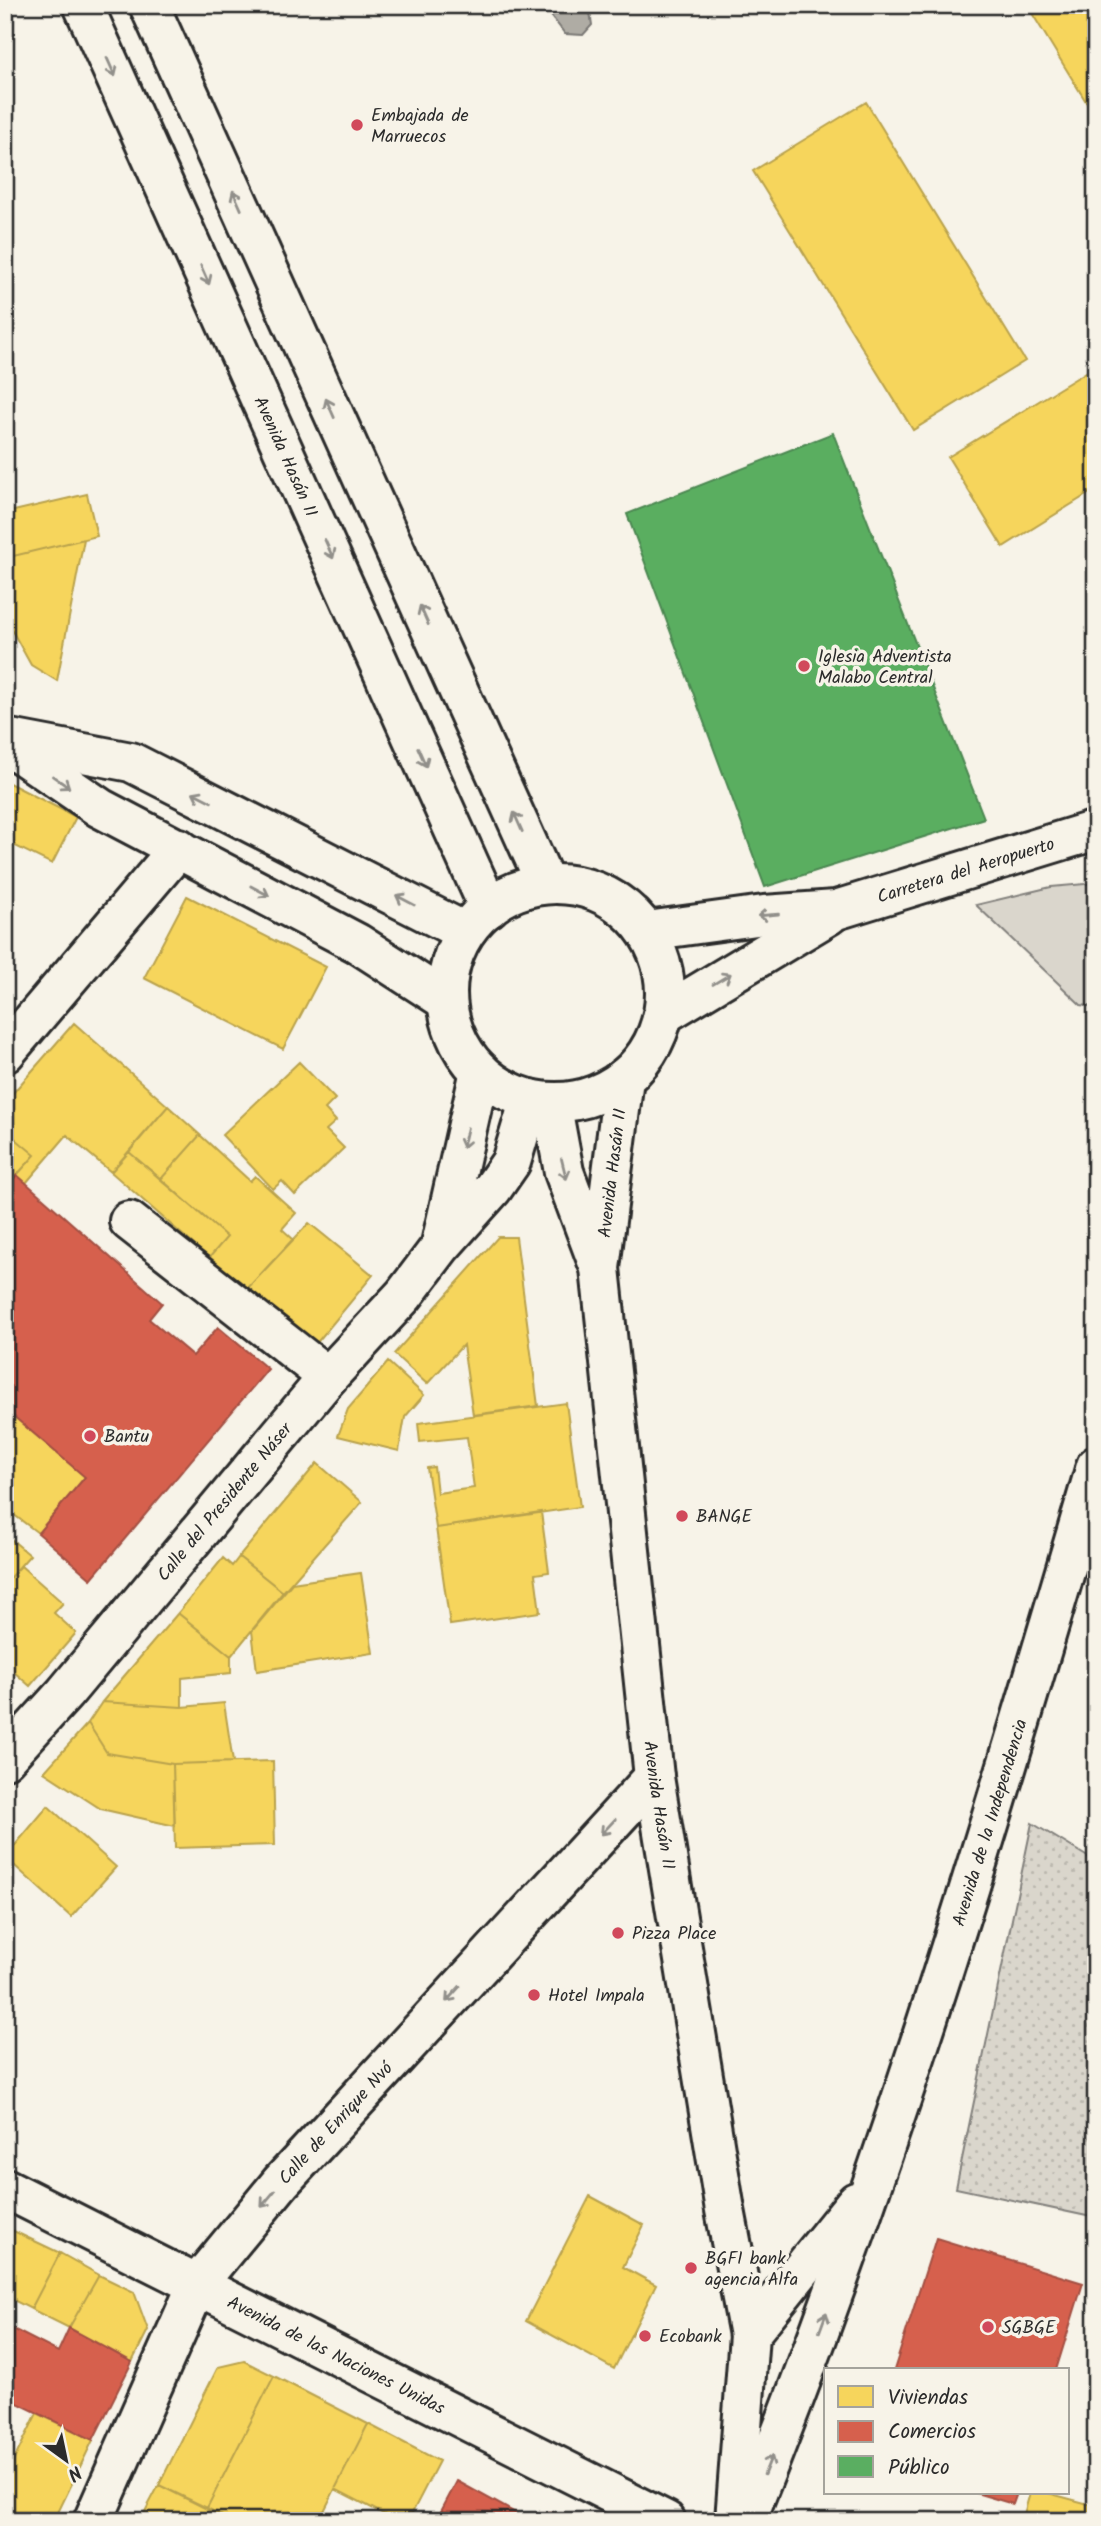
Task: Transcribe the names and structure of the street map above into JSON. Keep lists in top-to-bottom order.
{
  "streets": {
    "main road": [
      "Avenida Hasán II",
      "Carretera del Aeropuerto",
      "Calle del Presidente Náser",
      "Avenida de la Independencia",
      "Calle de Enrique Nvó",
      "Avenida de las Naciones Unidas"
    ]
  },
  "crossings": [
    ["Avenida Hasán II", "Carretera del Aeropuerto"],
    ["Avenida Hasán II", "Calle del Presidente Náser"],
    ["Avenida Hasán II", "Avenida de la Independencia"],
    ["Avenida Hasán II", "Calle de Enrique Nvó"],
    ["Carretera del Aeropuerto", "Calle del Presidente Náser"],
    ["Calle de Enrique Nvó", "Avenida de las Naciones Unidas"]
  ],
  "one_way": ["Calle de Enrique Nvó"],
  "places": [
    "Embajada de Marruecos",
    "Iglesia Adventista Malabo Central",
    "Bantu",
    "BANGE",
    "Pizza Place",
    "Hotel Impala",
    "BGFI bank agencia Alfa",
    "SGBGE",
    "Ecobank"
  ],
  "legend": ["Viviendas", "Comercios", "Público"],
  "north": "bottom right"
}
